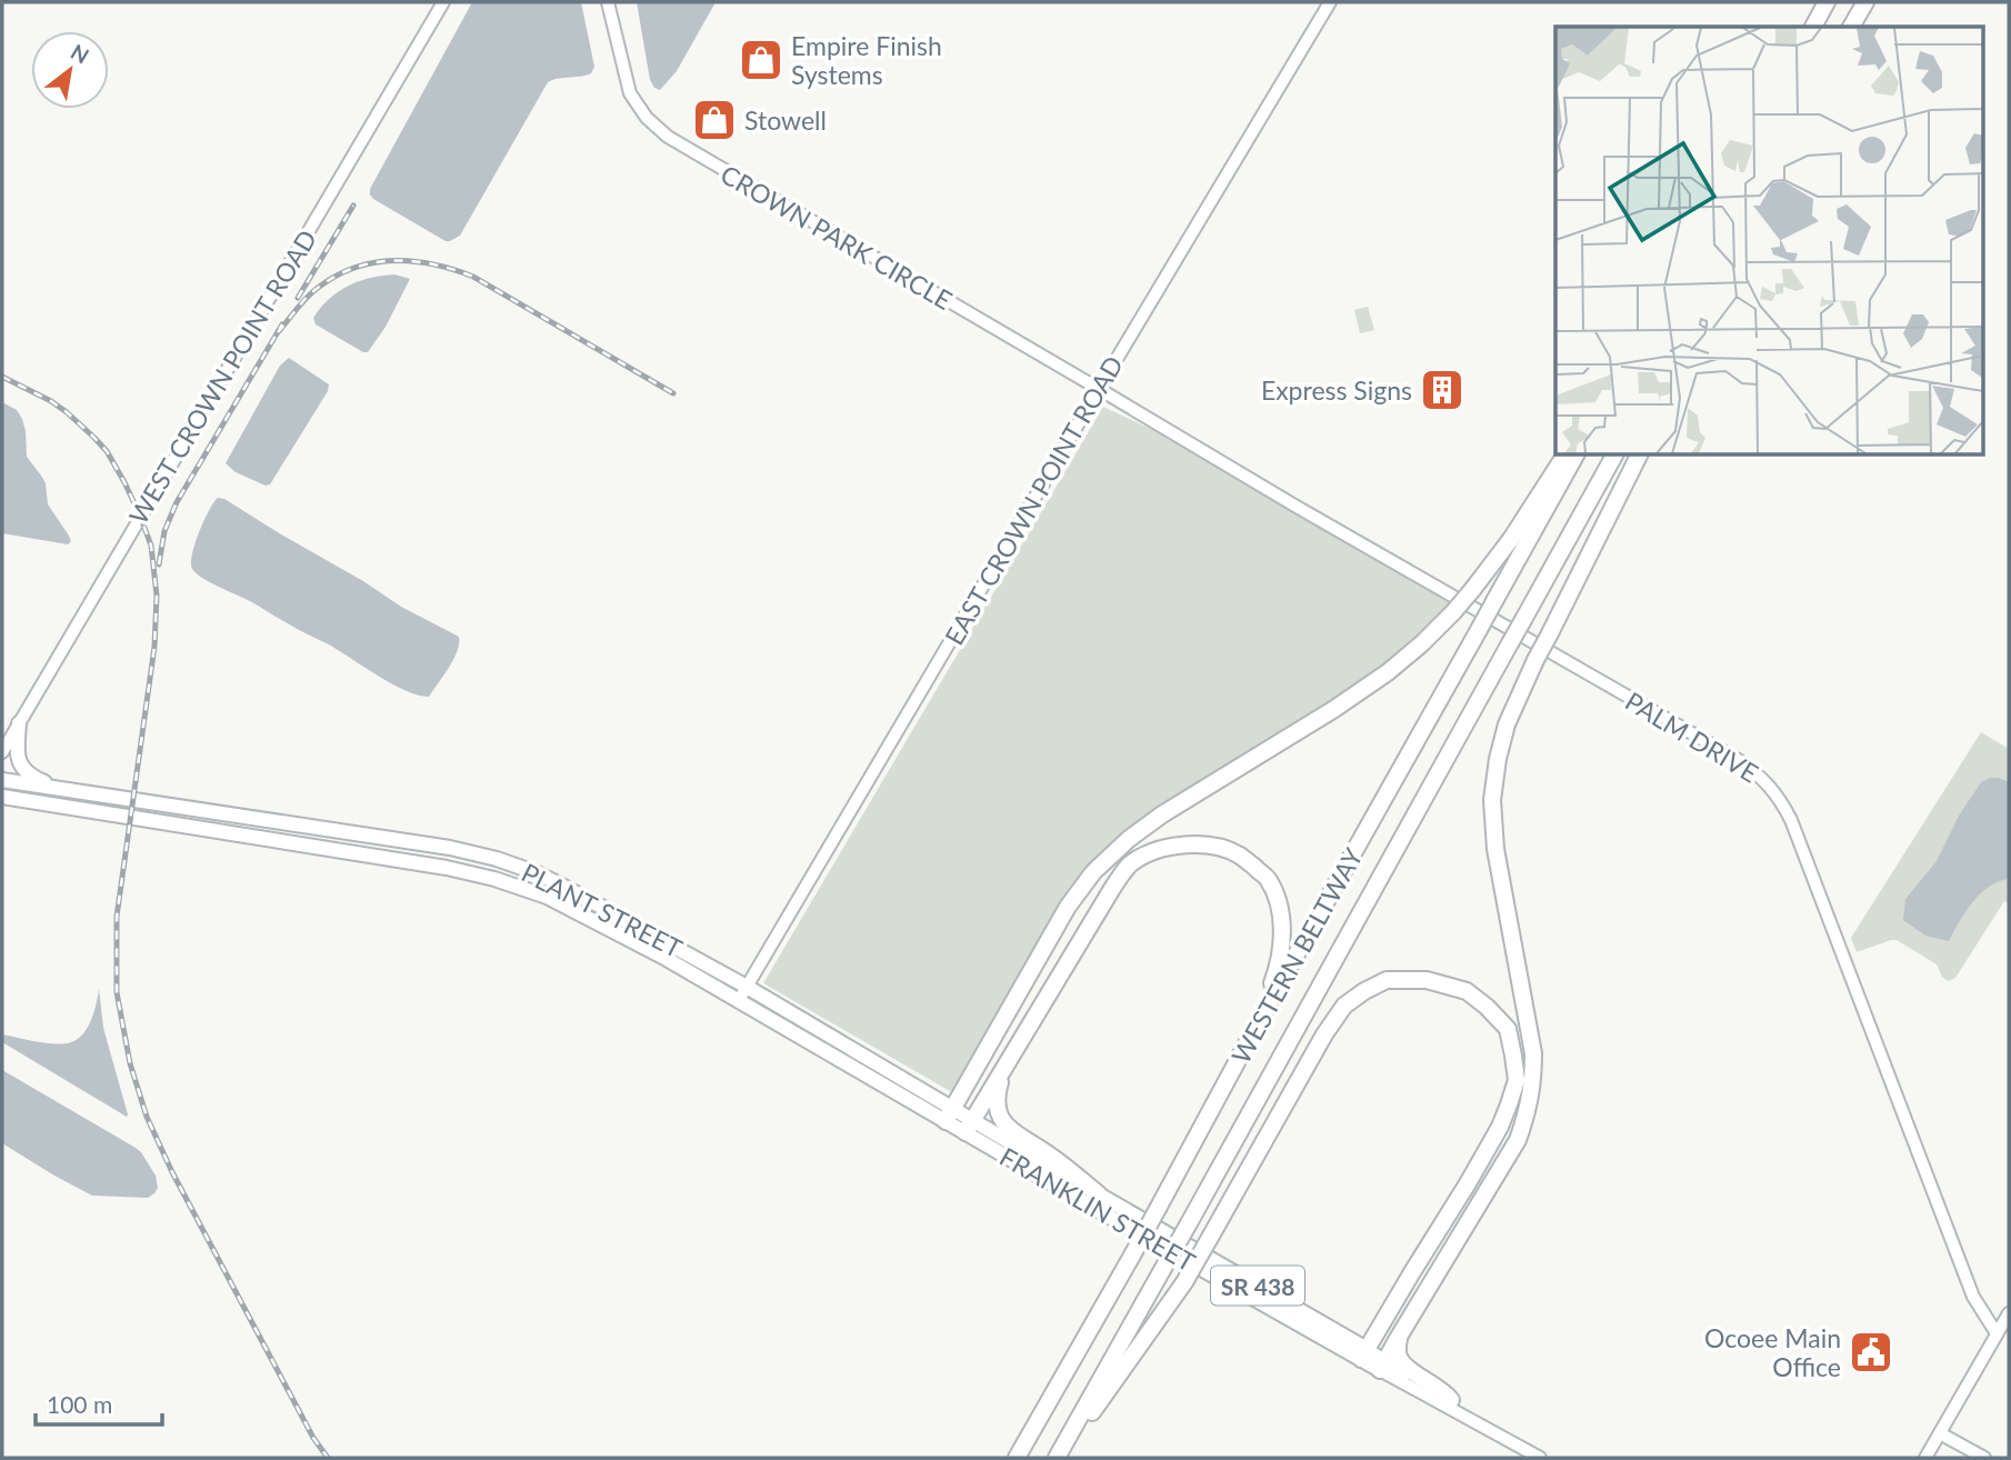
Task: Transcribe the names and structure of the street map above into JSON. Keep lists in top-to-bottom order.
{
  "streets": {
    "highway": ["WESTERN BELTWAY"],
    "main road": ["PLANT STREET", "FRANKLIN STREET", "SR 438"],
    "street": [
      "CROWN PARK CIRCLE",
      "WEST CROWN POINT ROAD",
      "EAST CROWN POINT ROAD",
      "PALM DRIVE"
    ]
  },
  "crossings": [
    ["CROWN PARK CIRCLE", "EAST CROWN POINT ROAD"],
    ["CROWN PARK CIRCLE", "PALM DRIVE"],
    ["EAST CROWN POINT ROAD", "PALM DRIVE"],
    ["EAST CROWN POINT ROAD", "PLANT STREET"],
    ["PLANT STREET", "FRANKLIN STREET"]
  ],
  "places": {
    "shop": ["Empire Finish Systems", "Stowell"],
    "building": ["Express Signs"],
    "public building": ["Ocoee Main Office"]
  },
  "scale_bar": "100 m",
  "north": "top right"
}
